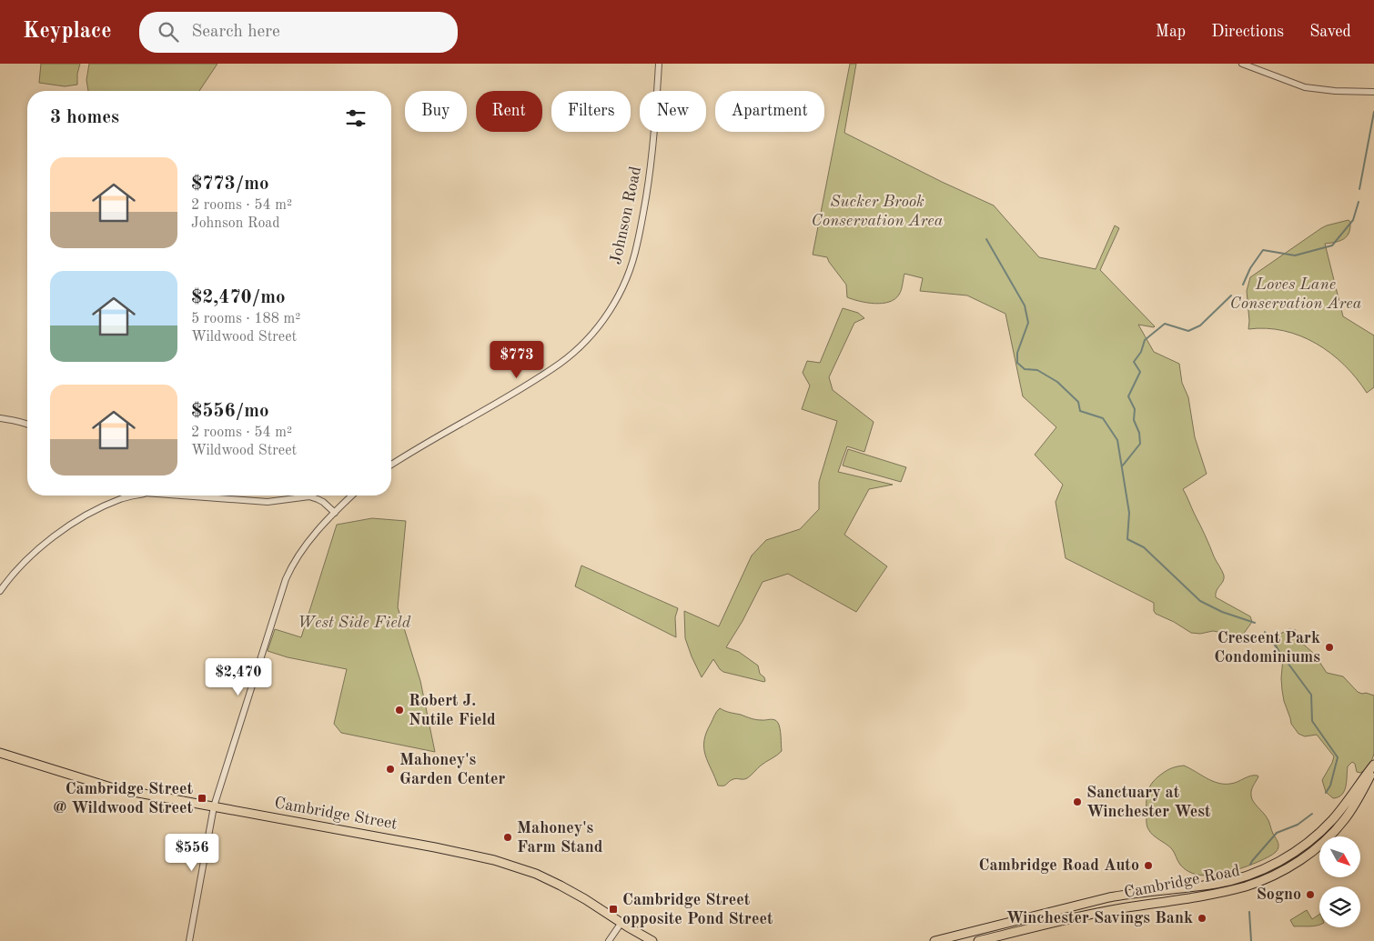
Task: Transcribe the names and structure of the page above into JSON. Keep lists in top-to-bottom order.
{
  "streets": {
    "highway": ["Cambridge Street", "Cambridge Road"],
    "street": ["Johnson Road"]
  },
  "parks": ["Sucker Brook Conservation Area", "Loves Lane Conservation Area", "West Side Field"],
  "places": {
    "other": [
      "Crescent Park Condominiums",
      "Robert J. Nutile Field",
      "Mahoney's Garden Center",
      "Sanctuary at Winchester West",
      "Mahoney's Farm Stand",
      "Cambridge Road Auto",
      "Sogno",
      "Winchester Savings Bank"
    ],
    "transit": ["Cambridge Street @ Wildwood Street", "Cambridge Street opposite Pond Street"]
  },
  "north": "bottom right",
  "page": {
    "header": "Keyplace",
    "search": "Search here",
    "nav": ["Map", "Directions", "Saved"],
    "chip": [
      "Buy",
      "Rent",
      "Filters",
      "New",
      "Apartment"
    ],
    "heading": "3 homes",
    "list": [
      {
        "name": "$773/mo",
        "note": "2 rooms · 54 m² · Johnson Road"
      },
      {
        "name": "$2,470/mo",
        "note": "5 rooms · 188 m² · Wildwood Street"
      },
      {
        "name": "$556/mo",
        "note": "2 rooms · 54 m² · Wildwood Street"
      }
    ],
    "price": ["$773", "$2,470", "$556"]
  }
}
